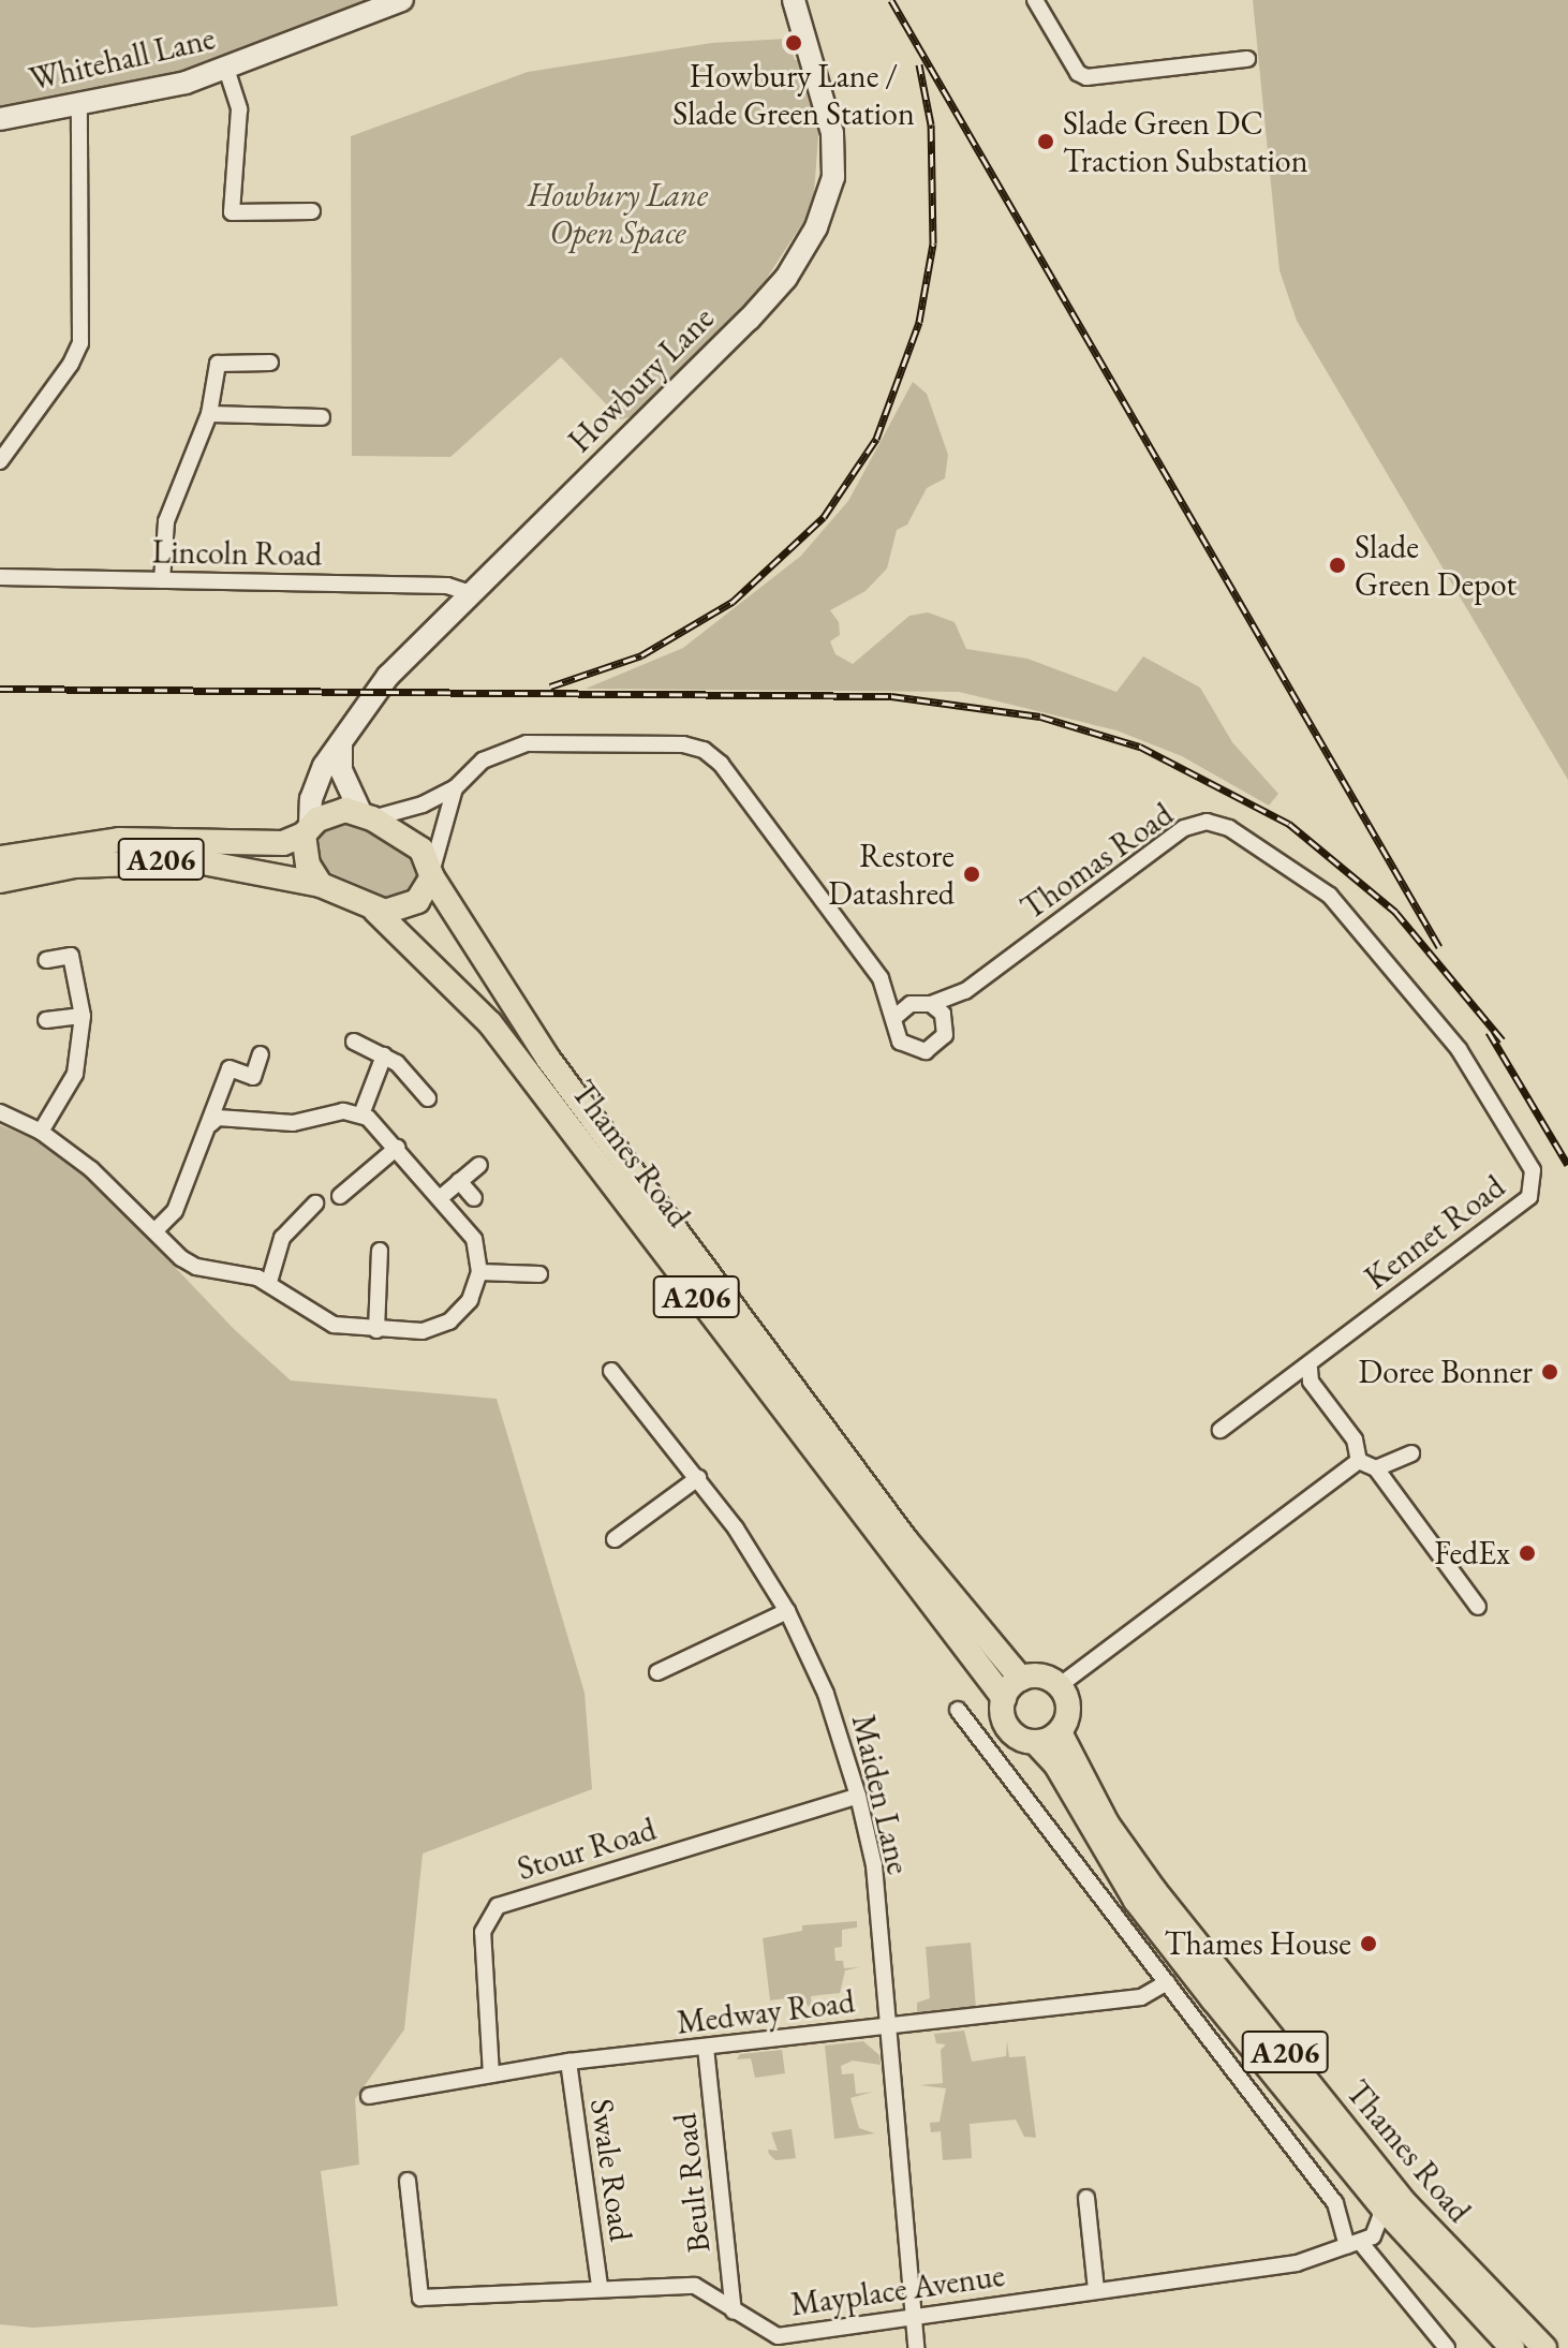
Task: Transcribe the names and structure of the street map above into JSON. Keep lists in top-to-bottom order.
{
  "streets": {
    "main road": ["A206", "Thames Road"],
    "street": [
      "Whitehall Lane",
      "Howbury Lane",
      "Lincoln Road",
      "Thomas Road",
      "Kennet Road",
      "Maiden Lane",
      "Stour Road",
      "Medway Road",
      "Swale Road",
      "Beult Road",
      "Mayplace Avenue"
    ]
  },
  "crossings": [
    ["Howbury Lane", "Lincoln Road"],
    ["Howbury Lane", "A206"],
    ["Howbury Lane", "Thomas Road"],
    ["Howbury Lane", "Thames Road"],
    ["A206", "Thomas Road"],
    ["A206", "Thames Road"],
    ["Thomas Road", "Thames Road"],
    ["Thomas Road", "Kennet Road"],
    ["Maiden Lane", "Stour Road"],
    ["Maiden Lane", "Medway Road"],
    ["Maiden Lane", "Mayplace Avenue"],
    ["Stour Road", "Medway Road"],
    ["Medway Road", "Swale Road"],
    ["Medway Road", "Beult Road"],
    ["Swale Road", "Mayplace Avenue"],
    ["Beult Road", "Mayplace Avenue"]
  ],
  "parks": ["Howbury Lane Open Space"],
  "places": [
    "Howbury Lane / Slade Green Station",
    "Slade Green DC Traction Substation",
    "Slade Green Depot",
    "Restore Datashred",
    "Doree Bonner",
    "FedEx",
    "Thames House"
  ]
}
